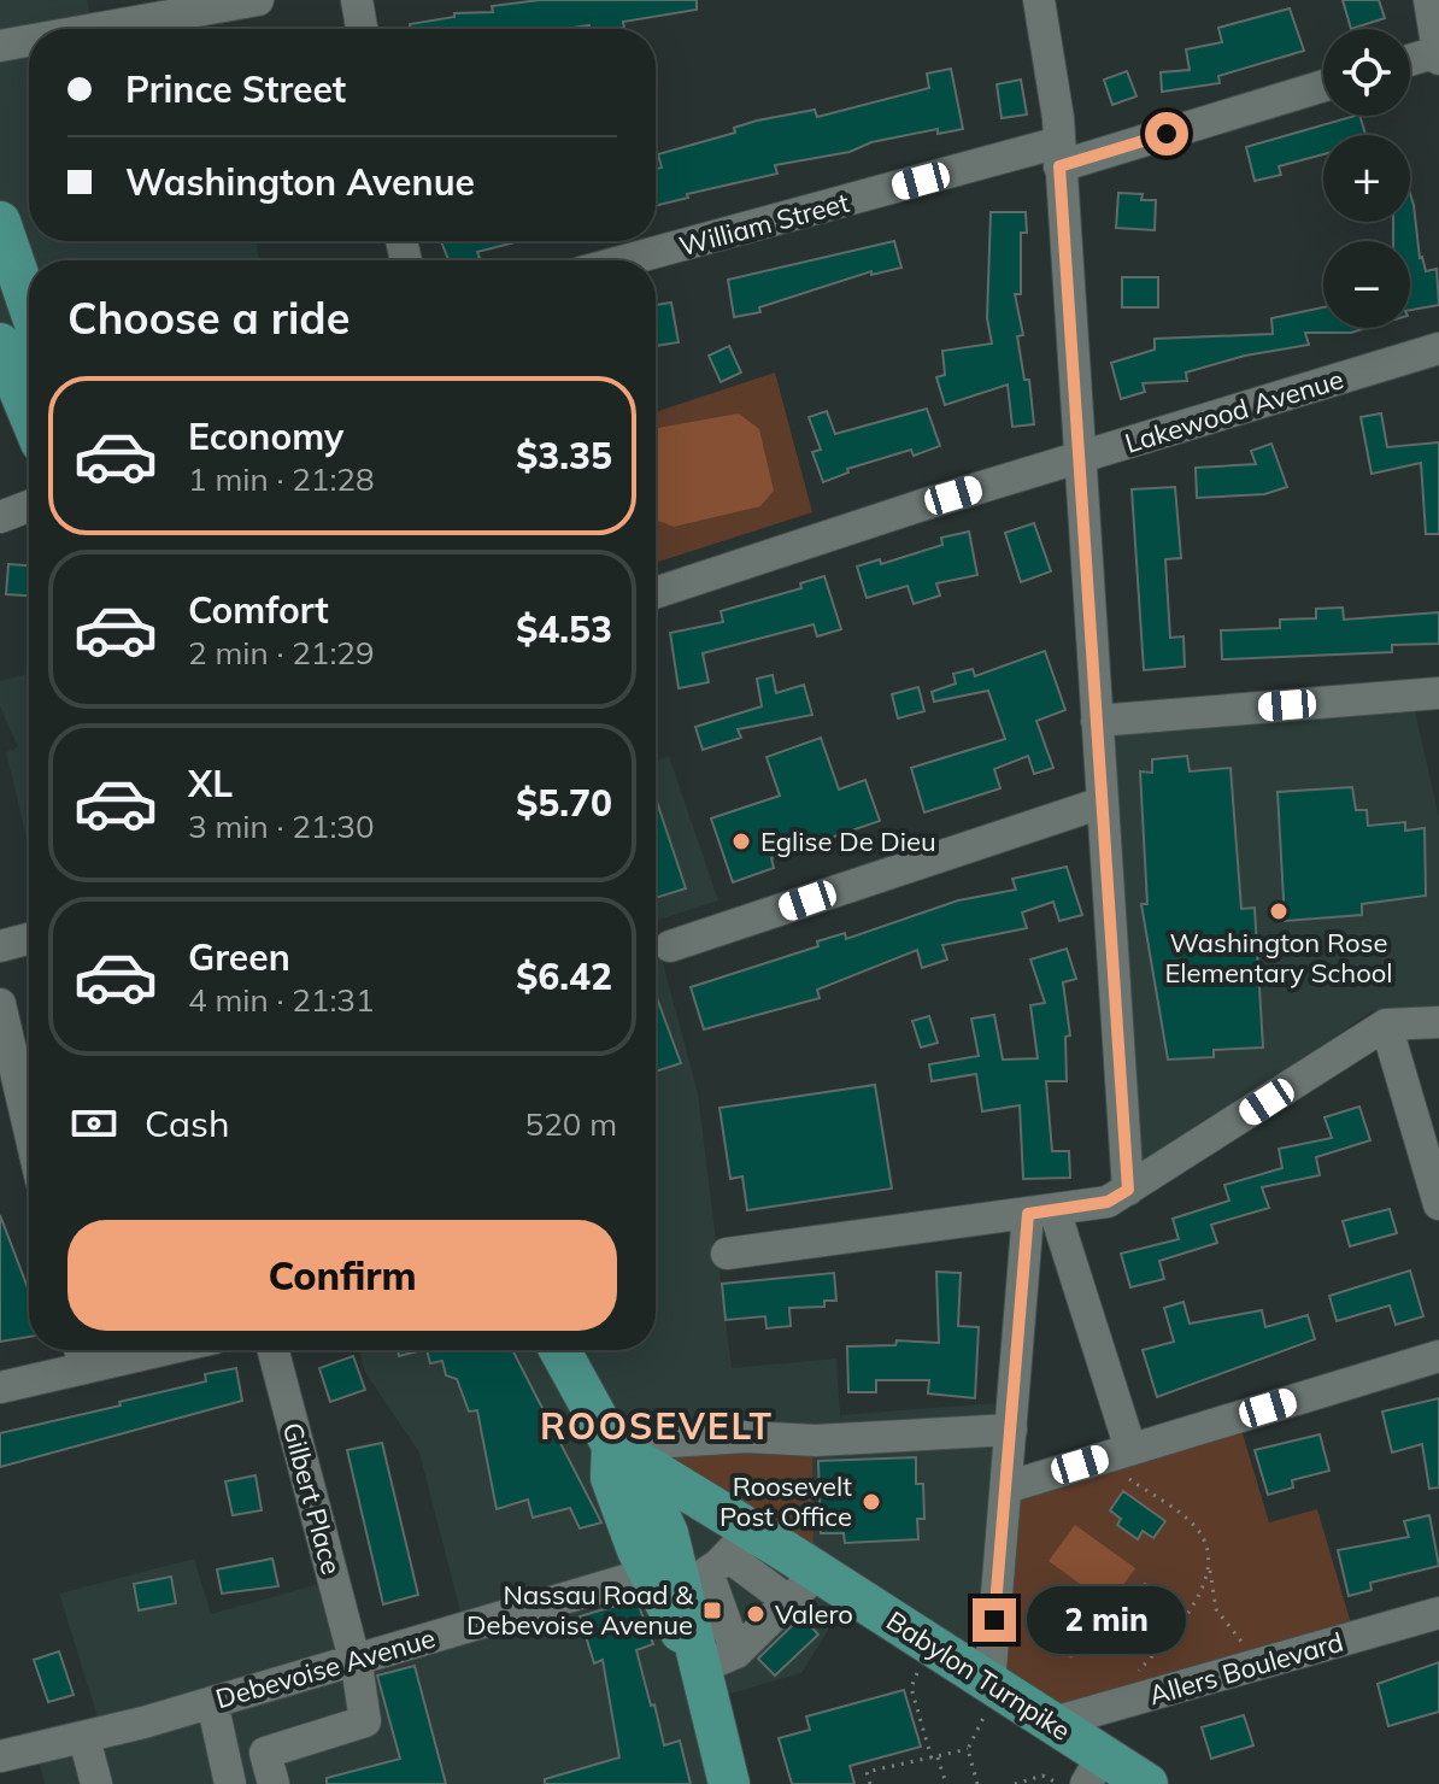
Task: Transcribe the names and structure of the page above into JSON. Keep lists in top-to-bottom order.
{
  "streets": {
    "main road": ["Babylon Turnpike"],
    "street": [
      "William Street",
      "Lakewood Avenue",
      "Gilbert Place",
      "Debevoise Avenue",
      "Allers Boulevard"
    ]
  },
  "crossings": [
    ["Gilbert Place", "Debevoise Avenue"],
    ["Debevoise Avenue", "Babylon Turnpike"],
    ["Allers Boulevard", "Babylon Turnpike"]
  ],
  "districts": ["ROOSEVELT"],
  "places": {
    "other": [
      "Eglise De Dieu",
      "Washington Rose Elementary School",
      "Roosevelt Post Office",
      "Valero"
    ],
    "transit": ["Nassau Road & Debevoise Avenue"]
  },
  "page": {
    "map_buttons": ["+", "−"],
    "banner": ["Prince Street", "Washington Avenue"],
    "heading": "Choose a ride",
    "list": [
      {
        "name": "Economy",
        "note": "1 min · 21:28",
        "value": "$3.35"
      },
      {
        "name": "Comfort",
        "note": "2 min · 21:29",
        "value": "$4.53"
      },
      {
        "name": "XL",
        "note": "3 min · 21:30",
        "value": "$5.70"
      },
      {
        "name": "Green",
        "note": "4 min · 21:31",
        "value": "$6.42"
      }
    ],
    "pay": ["Cash", "520 m"],
    "buttons": "Confirm",
    "bubble": "2 min"
  }
}
